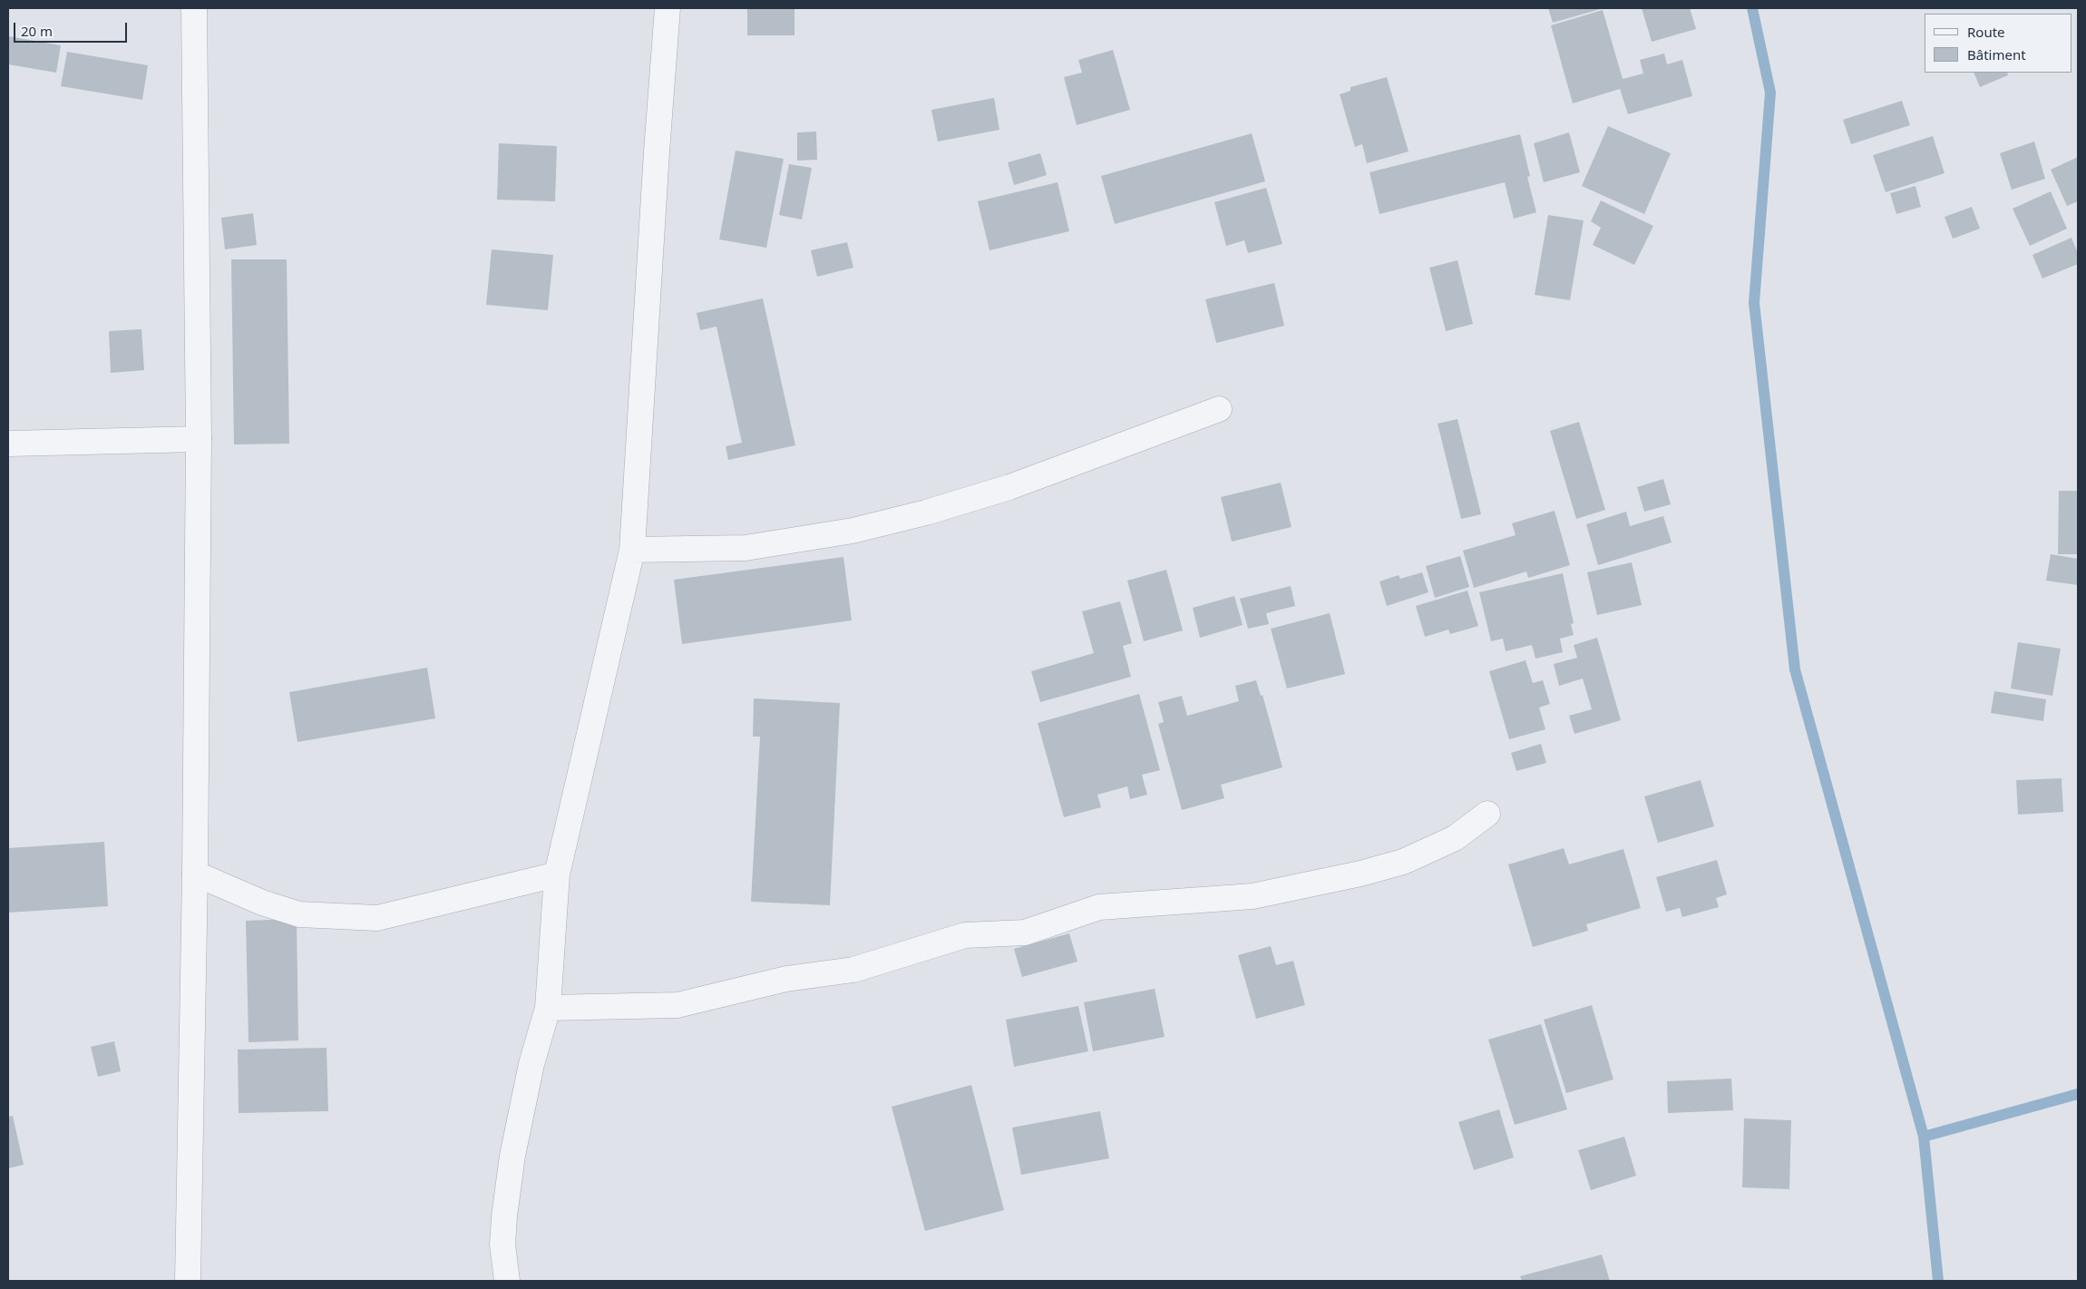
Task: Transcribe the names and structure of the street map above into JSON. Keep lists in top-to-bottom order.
{
  "legend": ["Route", "Bâtiment"],
  "scale_bar": "20 m"
}
